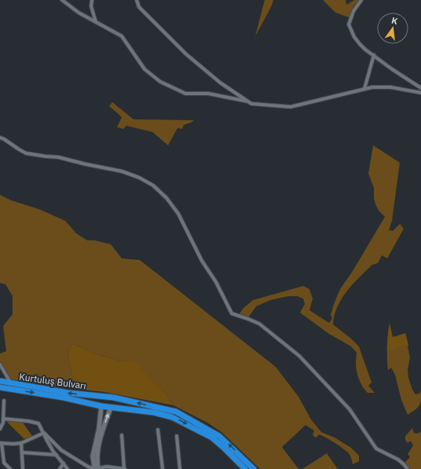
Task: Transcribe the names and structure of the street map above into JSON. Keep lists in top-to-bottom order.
{
  "streets": {
    "highway": ["Kurtuluş Bulvarı"]
  },
  "north": "top"
}
